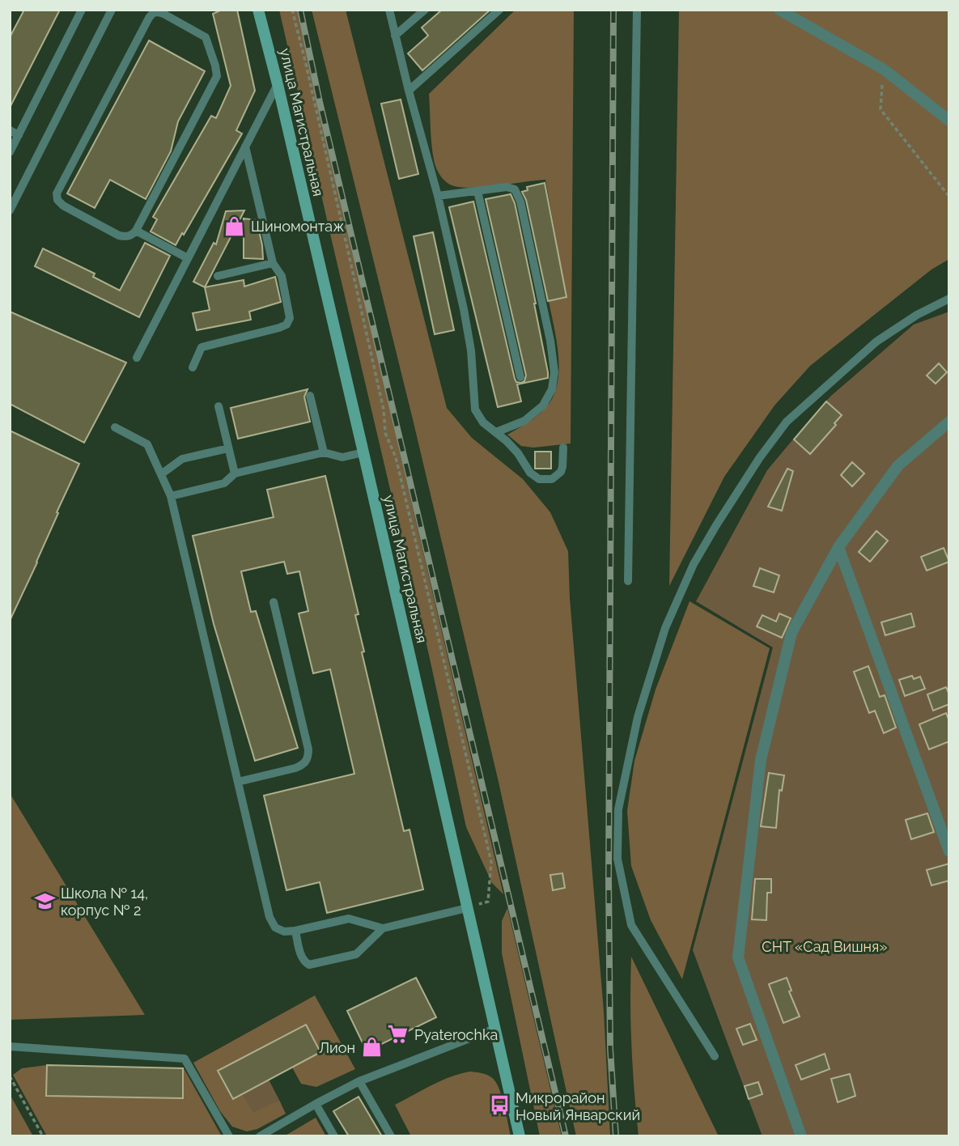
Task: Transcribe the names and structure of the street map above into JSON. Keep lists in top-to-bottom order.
{
  "streets": {
    "main road": ["улица Магистральная"]
  },
  "parks": ["СНТ «Сад Вишня»"],
  "places": {
    "shop": ["Шиномонтаж", "Лион"],
    "school or university": ["Школа № 14, корпус № 2"],
    "supermarket": ["Pyaterochka"],
    "bus stop": ["Микрорайон Новый Январский"]
  }
}
